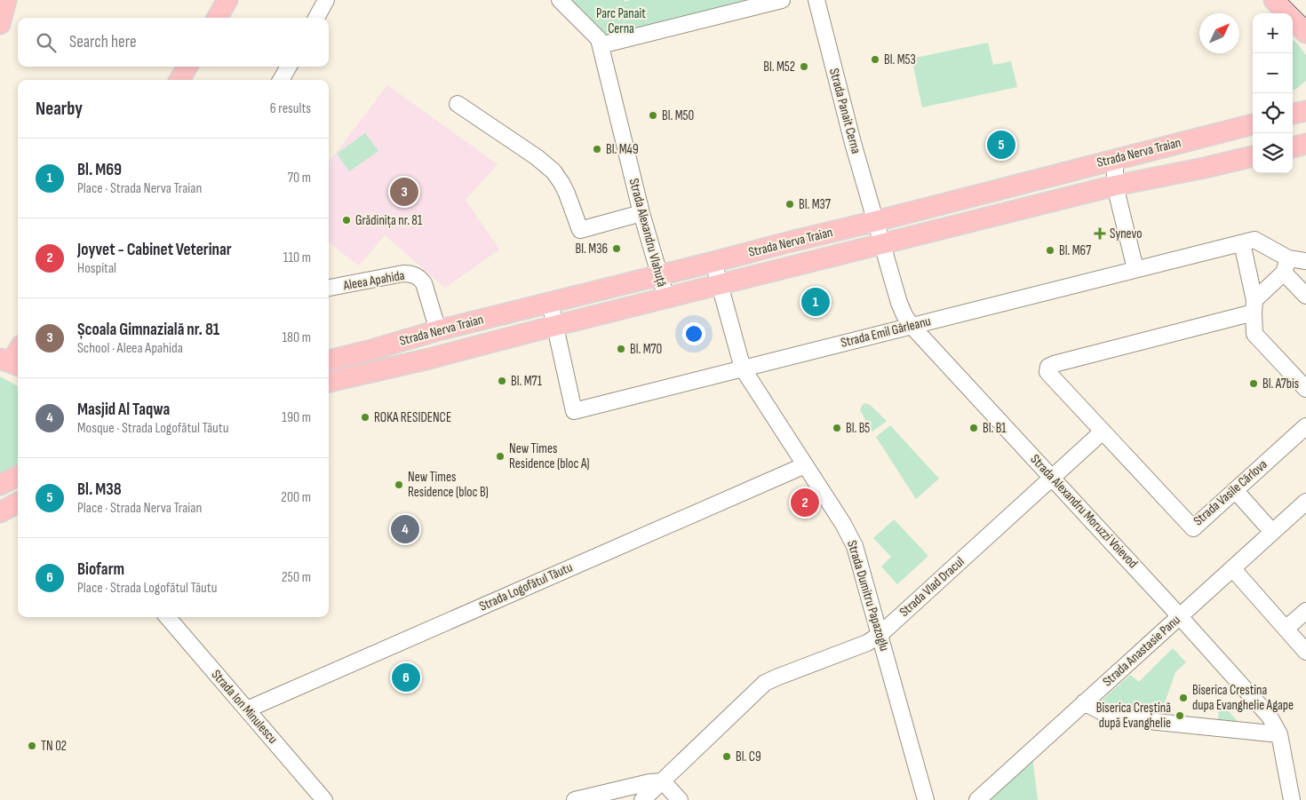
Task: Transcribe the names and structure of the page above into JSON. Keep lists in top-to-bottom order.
{
  "streets": {
    "main road": ["Strada Nerva Traian"],
    "street": [
      "Strada Panait Cerna",
      "Strada Alexandru Vlahuță",
      "Aleea Apahida",
      "Strada Emil Gârleanu",
      "Strada Vasile Cârlova",
      "Strada Alexandru Moruzzi Voievod",
      "Strada Logofătul Tăutu",
      "Strada Vlad Dracul",
      "Strada Dumitru Papazoglu",
      "Strada Anastasie Panu",
      "Strada Ion Minulescu"
    ]
  },
  "crossings": [
    ["Strada Panait Cerna", "Strada Nerva Traian"],
    ["Strada Panait Cerna", "Strada Alexandru Moruzzi Voievod"],
    ["Strada Nerva Traian", "Strada Alexandru Vlahuță"],
    ["Strada Nerva Traian", "Aleea Apahida"],
    ["Strada Nerva Traian", "Strada Emil Gârleanu"],
    ["Strada Nerva Traian", "Strada Alexandru Moruzzi Voievod"],
    ["Strada Nerva Traian", "Strada Dumitru Papazoglu"],
    ["Strada Emil Gârleanu", "Strada Alexandru Moruzzi Voievod"],
    ["Strada Emil Gârleanu", "Strada Dumitru Papazoglu"],
    ["Strada Vasile Cârlova", "Strada Vlad Dracul"],
    ["Strada Alexandru Moruzzi Voievod", "Strada Vlad Dracul"],
    ["Strada Alexandru Moruzzi Voievod", "Strada Anastasie Panu"],
    ["Strada Logofătul Tăutu", "Strada Dumitru Papazoglu"],
    ["Strada Logofătul Tăutu", "Strada Ion Minulescu"],
    ["Strada Vlad Dracul", "Strada Dumitru Papazoglu"]
  ],
  "parks": ["Parc Panait Cerna"],
  "places": {
    "other": [
      "Bl. M53",
      "Bl. M52",
      "Bl. M50",
      "Bl. M49",
      "Bl. M37",
      "Grădinița nr. 81",
      "Bl. M36",
      "Bl. M67",
      "Bl. M70",
      "Bl. M71",
      "Bl. A7bis",
      "ROKA RESIDENCE",
      "Bl. B5",
      "Bl. B1",
      "New Times Residence (bloc A)",
      "New Times Residence (bloc B)",
      "Biserica Crestina dupa Evanghelie Agape",
      "Biserica Creștină după Evanghelie",
      "TN 02",
      "Bl. C9"
    ],
    "health": ["Synevo"]
  },
  "north": "top right",
  "page": {
    "map_buttons": ["+", "−"],
    "search": "Search here",
    "heading": ["Nearby", "6 results"],
    "pins": [
      "5",
      "3",
      "1",
      "2",
      "4",
      "6"
    ],
    "list": [
      {
        "mark": "1",
        "name": "Bl. M69",
        "note": "Place · Strada Nerva Traian",
        "value": "70 m"
      },
      {
        "mark": "2",
        "name": "Joyvet - Cabinet Veterinar",
        "note": "Hospital",
        "value": "110 m"
      },
      {
        "mark": "3",
        "name": "Școala Gimnazială nr. 81",
        "note": "School · Aleea Apahida",
        "value": "180 m"
      },
      {
        "mark": "4",
        "name": "Masjid Al Taqwa",
        "note": "Mosque · Strada Logofătul Tăutu",
        "value": "190 m"
      },
      {
        "mark": "5",
        "name": "Bl. M38",
        "note": "Place · Strada Nerva Traian",
        "value": "200 m"
      },
      {
        "mark": "6",
        "name": "Biofarm",
        "note": "Place · Strada Logofătul Tăutu",
        "value": "250 m"
      }
    ]
  }
}
